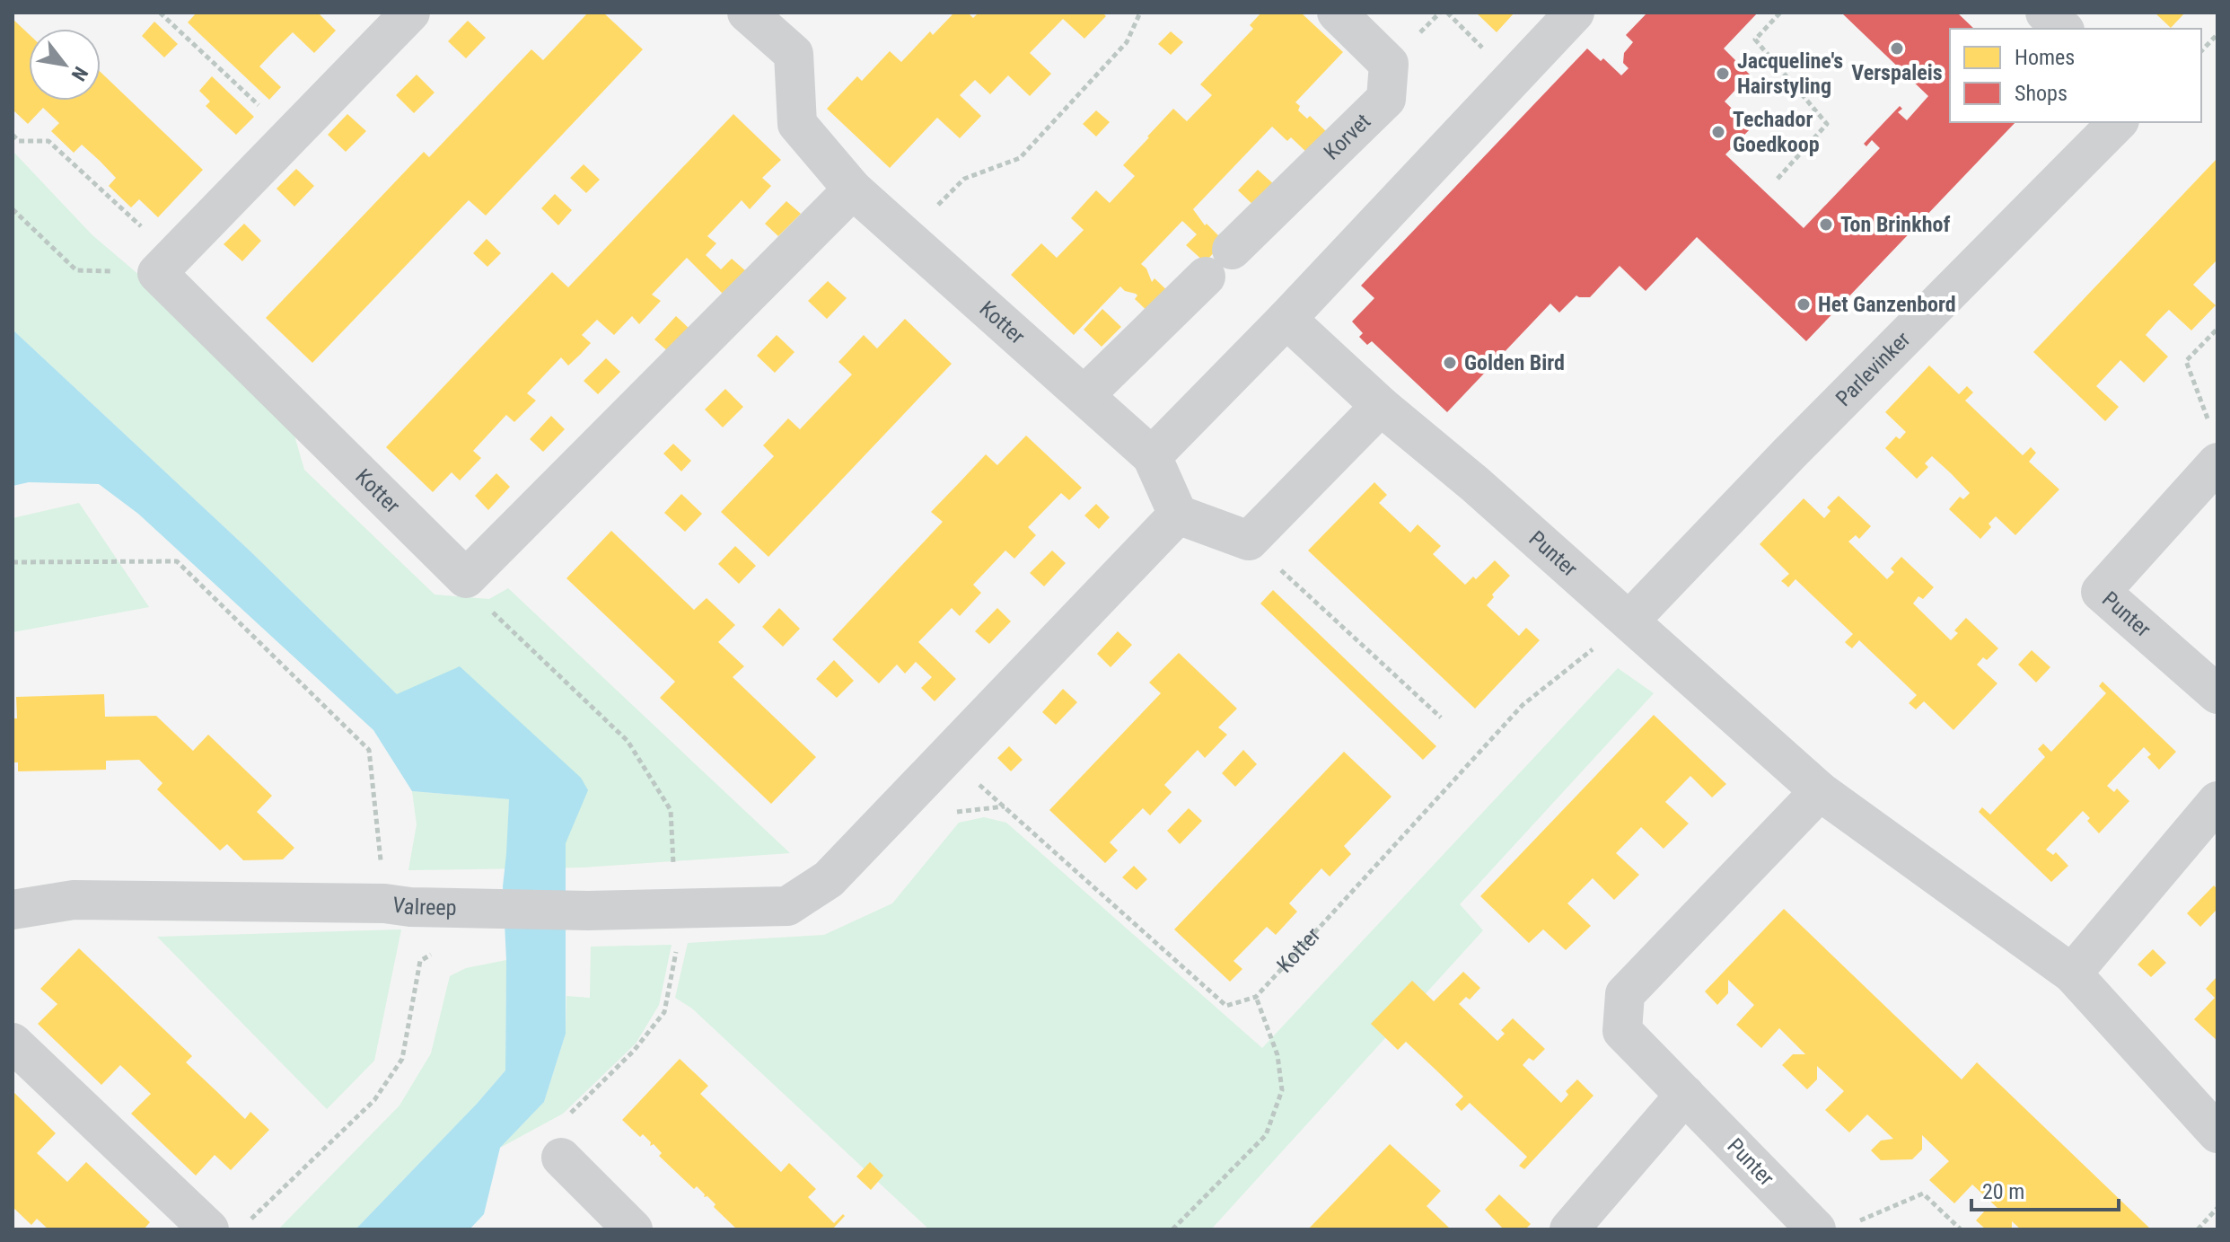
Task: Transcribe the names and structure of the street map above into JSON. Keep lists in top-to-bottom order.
{
  "streets": {
    "street": [
      "Korvet",
      "Kotter",
      "Parlevinker",
      "Punter",
      "Valreep"
    ]
  },
  "crossings": [
    ["Korvet", "Kotter"],
    ["Kotter", "Parlevinker"],
    ["Kotter", "Punter"],
    ["Parlevinker", "Punter"]
  ],
  "places": [
    "Verspaleis",
    "Jacqueline's Hairstyling",
    "Techador Goedkoop",
    "Ton Brinkhof",
    "Het Ganzenbord",
    "Golden Bird"
  ],
  "legend": ["Homes", "Shops"],
  "scale_bar": "20 m",
  "north": "bottom right"
}
